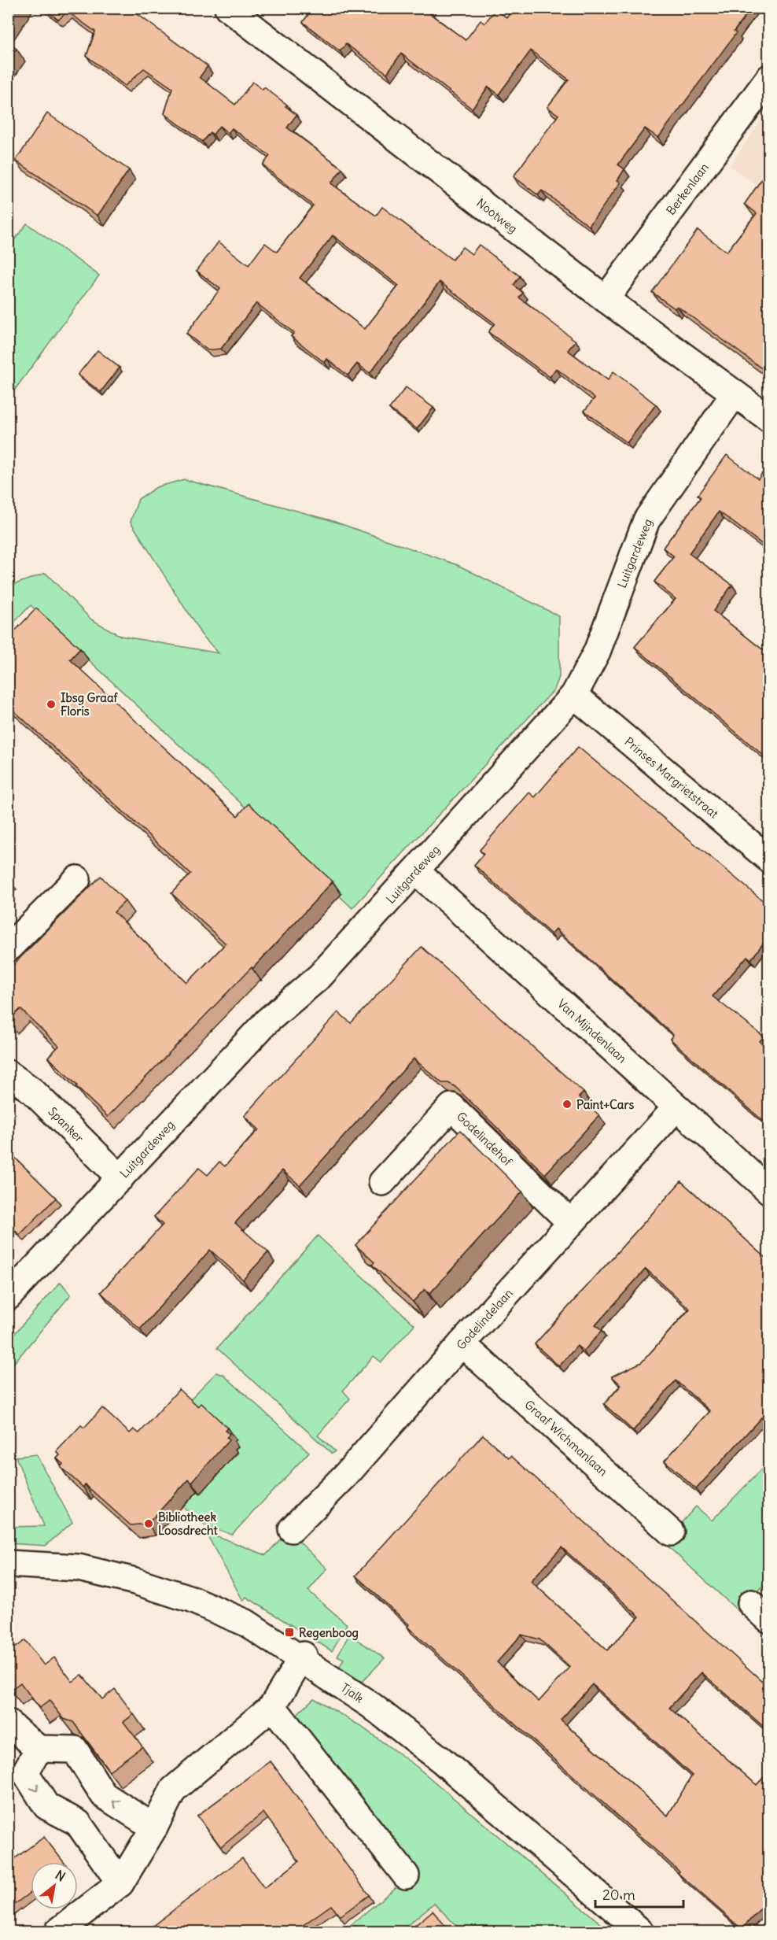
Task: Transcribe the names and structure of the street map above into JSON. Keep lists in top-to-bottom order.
{
  "streets": {
    "street": [
      "Berkenlaan",
      "Nootweg",
      "Luitgardeweg",
      "Prinses Margrietstraat",
      "Van Mijndenlaan",
      "Spanker",
      "Godelindehof",
      "Godelindelaan",
      "Graaf Wichmanlaan",
      "Tjalk"
    ]
  },
  "crossings": [
    ["Berkenlaan", "Nootweg"],
    ["Nootweg", "Luitgardeweg"],
    ["Luitgardeweg", "Prinses Margrietstraat"],
    ["Luitgardeweg", "Van Mijndenlaan"],
    ["Luitgardeweg", "Spanker"],
    ["Van Mijndenlaan", "Godelindelaan"],
    ["Godelindehof", "Godelindelaan"],
    ["Godelindelaan", "Graaf Wichmanlaan"]
  ],
  "places": {
    "other": ["Ibsg Graaf Floris", "Paint+Cars", "Bibliotheek Loosdrecht"],
    "transit": ["Regenboog"]
  },
  "scale_bar": "20 m",
  "north": "top right"
}
